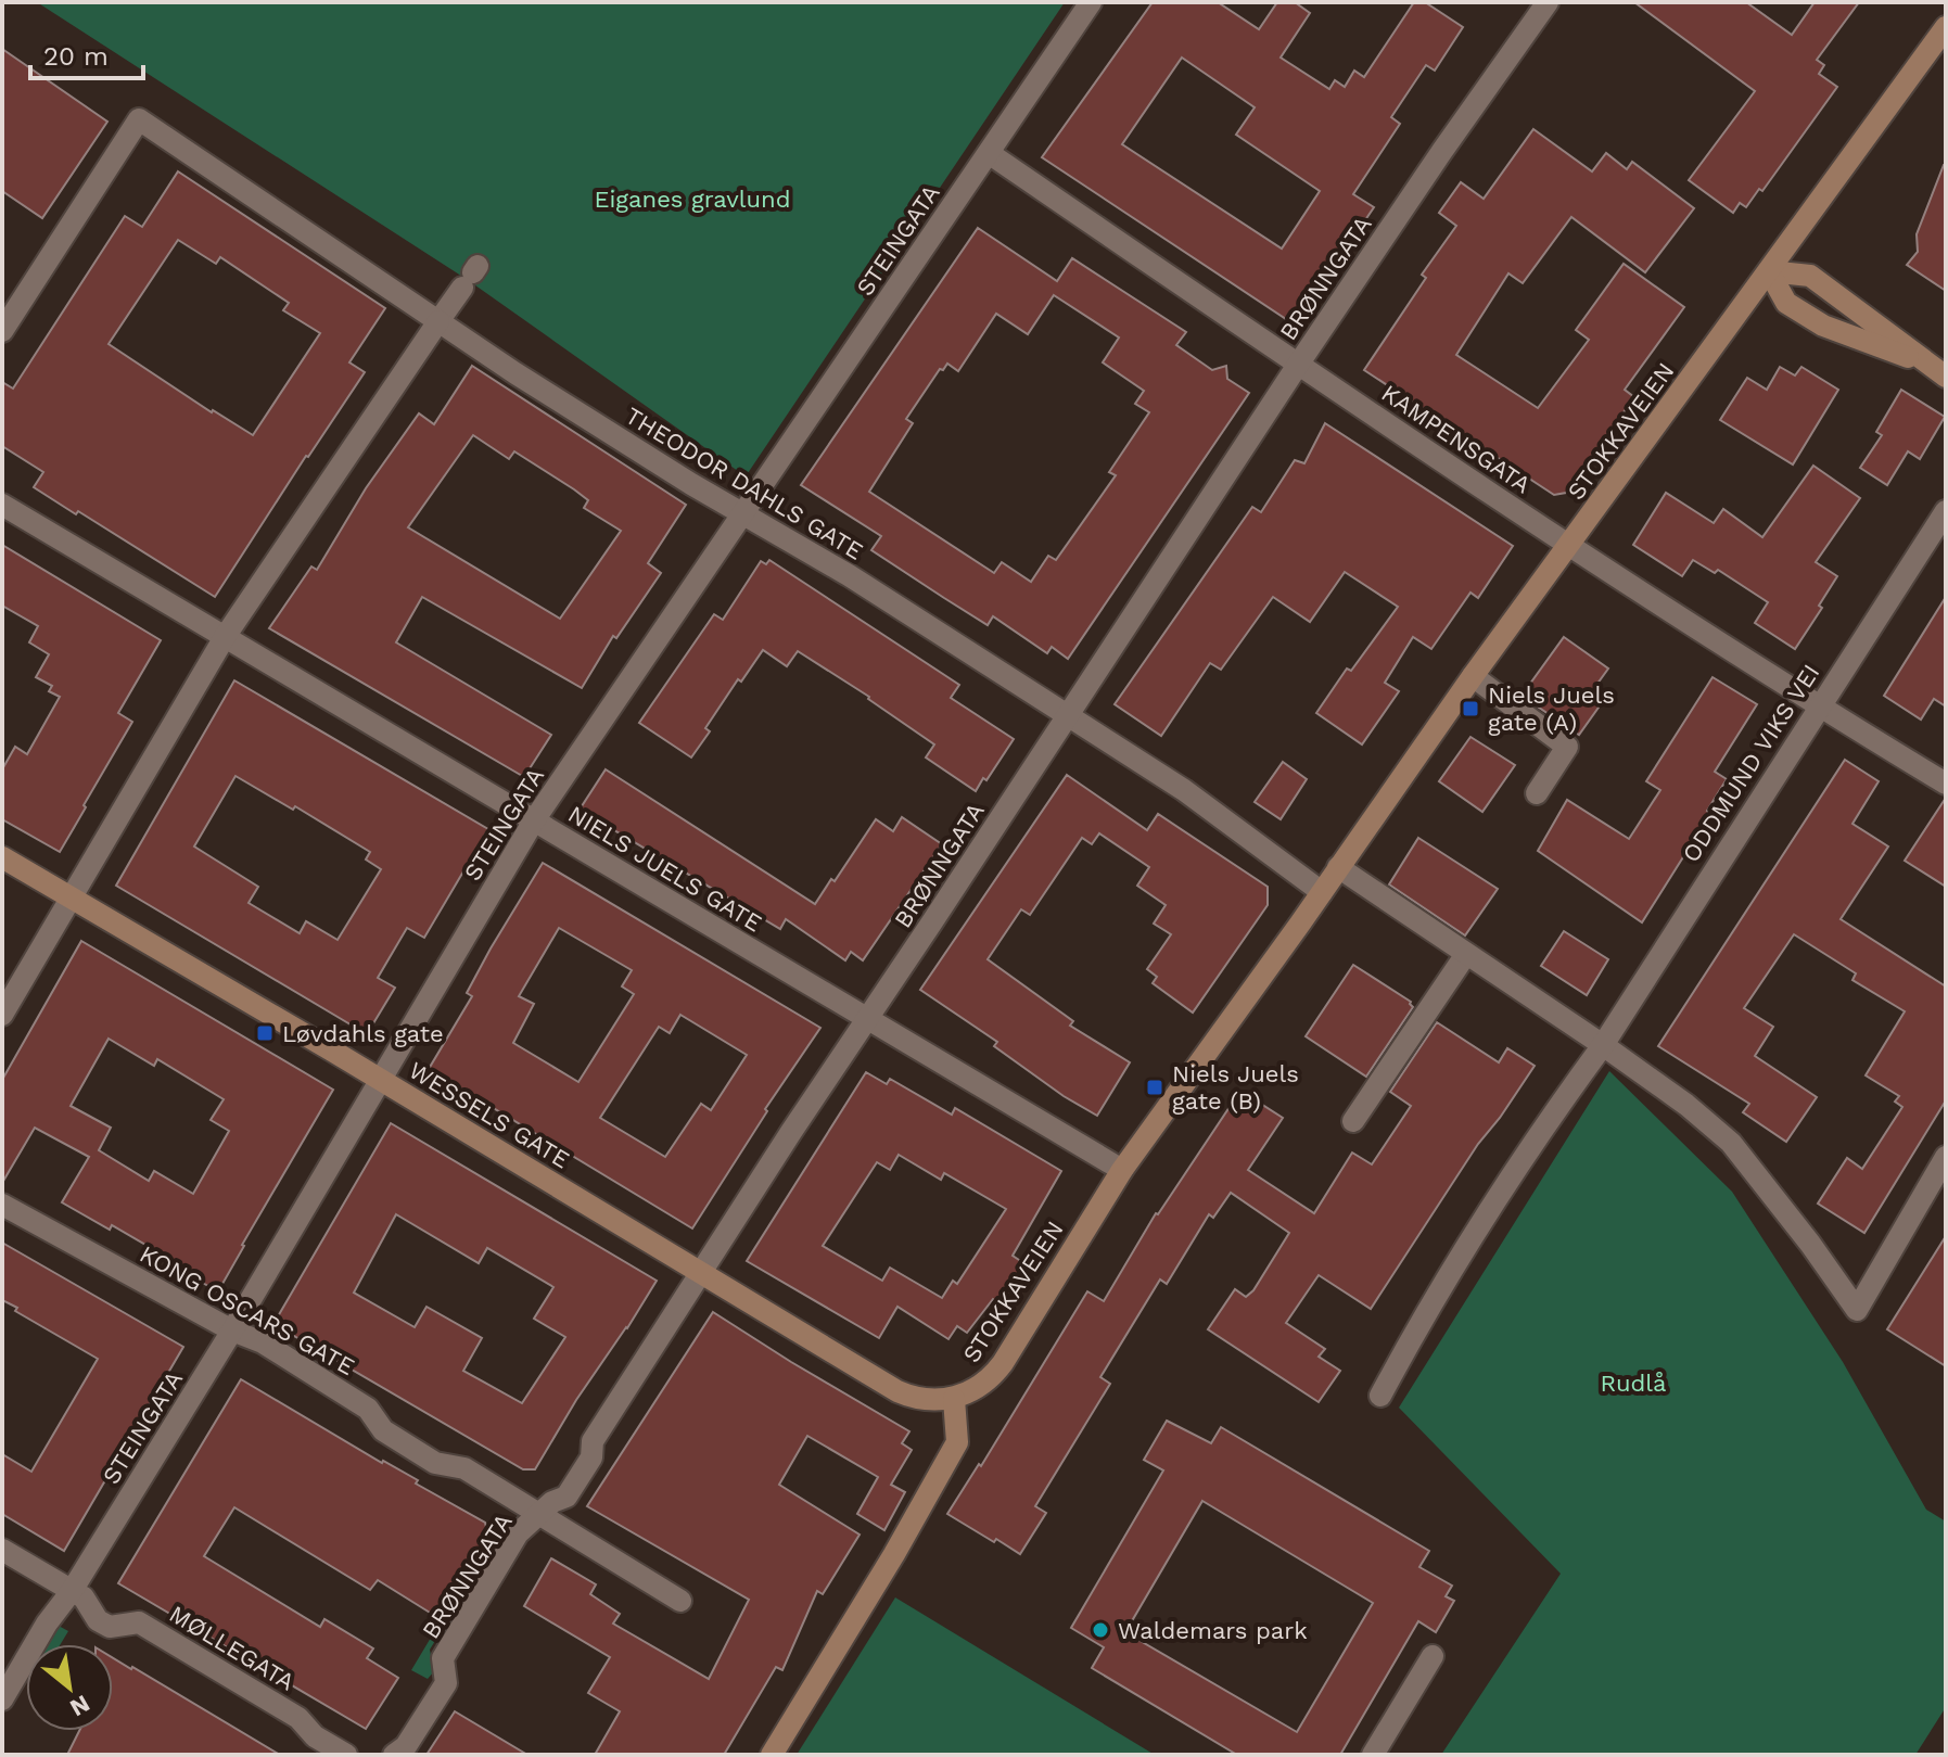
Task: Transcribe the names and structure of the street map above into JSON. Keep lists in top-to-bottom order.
{
  "streets": {
    "main road": ["STOKKAVEIEN", "WESSELS GATE"],
    "street": [
      "STEINGATA",
      "BRØNNGATA",
      "KAMPENSGATA",
      "THEODOR DAHLS GATE",
      "ODDMUND VIKS VEI",
      "NIELS JUELS GATE",
      "KONG OSCARS GATE",
      "MØLLEGATA"
    ]
  },
  "crossings": [
    ["STEINGATA", "KAMPENSGATA"],
    ["STEINGATA", "THEODOR DAHLS GATE"],
    ["STEINGATA", "NIELS JUELS GATE"],
    ["STEINGATA", "WESSELS GATE"],
    ["STEINGATA", "KONG OSCARS GATE"],
    ["STEINGATA", "MØLLEGATA"],
    ["BRØNNGATA", "KAMPENSGATA"],
    ["BRØNNGATA", "THEODOR DAHLS GATE"],
    ["BRØNNGATA", "NIELS JUELS GATE"],
    ["BRØNNGATA", "WESSELS GATE"],
    ["BRØNNGATA", "KONG OSCARS GATE"],
    ["STOKKAVEIEN", "KAMPENSGATA"],
    ["STOKKAVEIEN", "THEODOR DAHLS GATE"],
    ["STOKKAVEIEN", "NIELS JUELS GATE"],
    ["STOKKAVEIEN", "WESSELS GATE"],
    ["KAMPENSGATA", "ODDMUND VIKS VEI"]
  ],
  "parks": ["Eiganes gravlund", "Rudlå"],
  "places": {
    "transit": ["Niels Juels gate (A)", "Løvdahls gate", "Niels Juels gate (B)"],
    "other": ["Waldemars park"]
  },
  "scale_bar": "20 m",
  "north": "bottom right"
}
